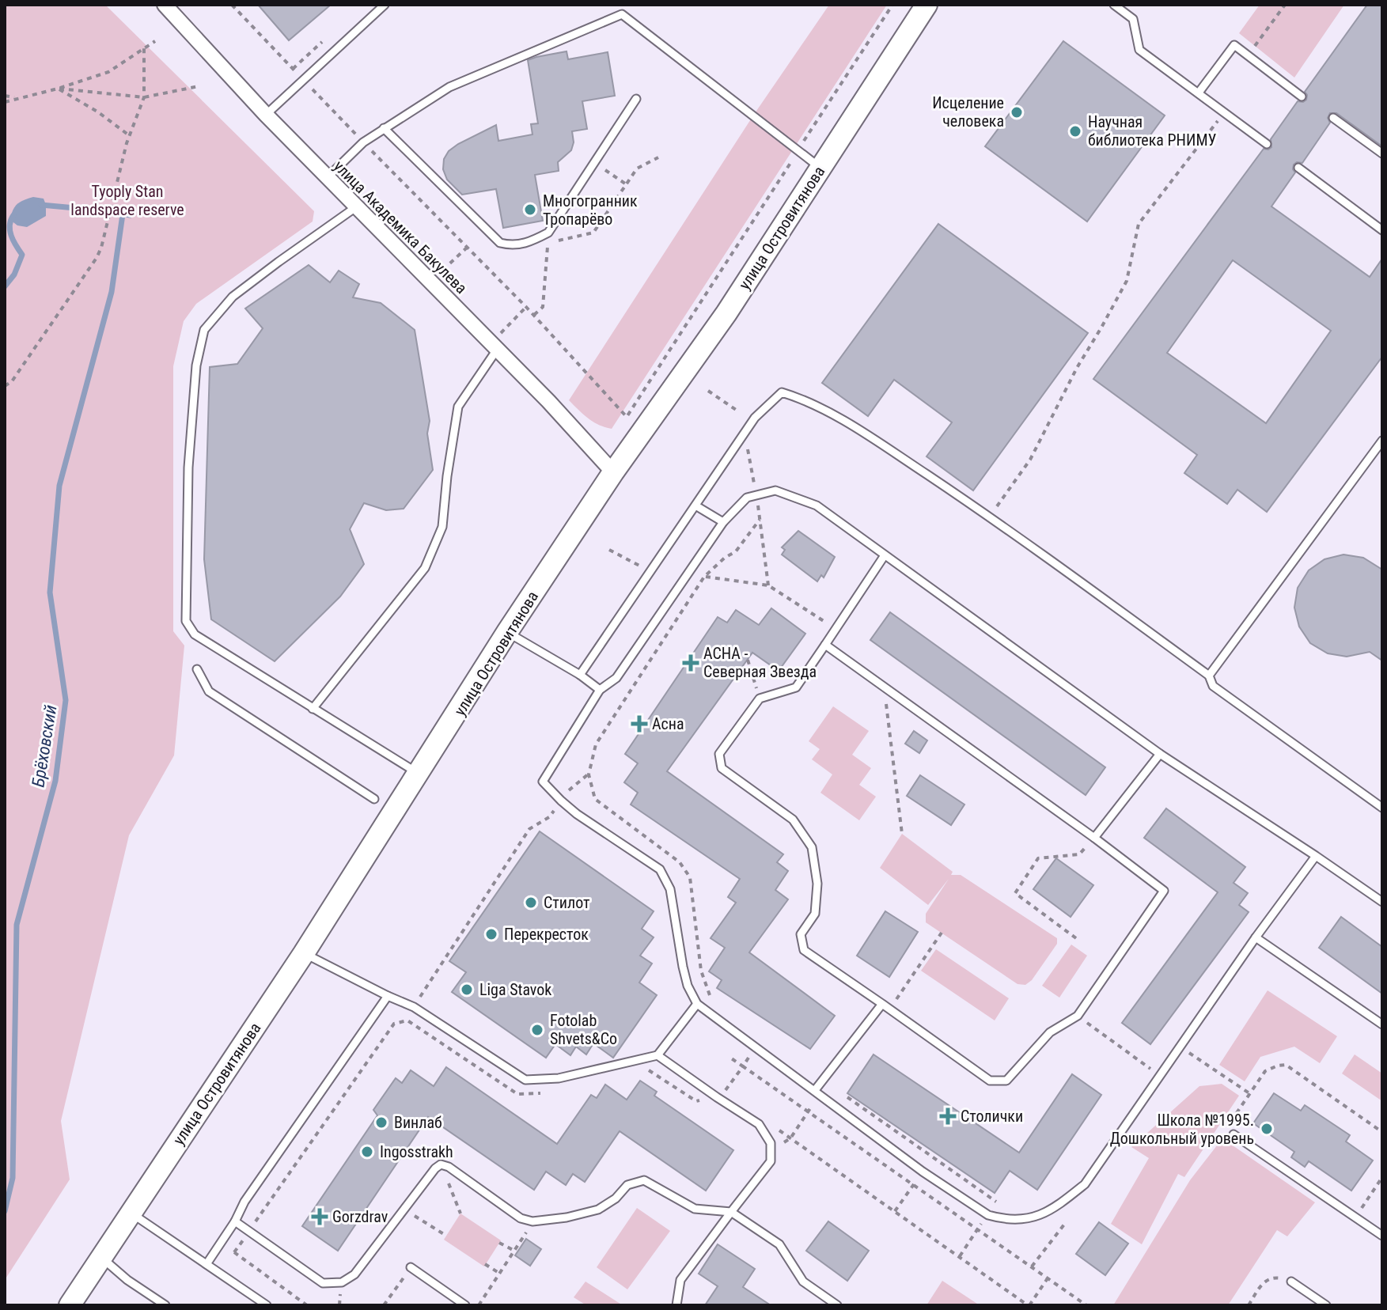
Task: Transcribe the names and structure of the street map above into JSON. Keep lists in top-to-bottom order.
{
  "streets": {
    "main road": ["улица Островитянова"],
    "street": ["улица Академика Бакулева"]
  },
  "crossings": [
    ["улица Академика Бакулева", "улица Островитянова"]
  ],
  "water": ["Брёховский"],
  "parks": ["Tyoply Stan landspace reserve"],
  "places": {
    "other": [
      "Исцеление человека",
      "Научная библиотека РНИМУ",
      "Многогранник Тропарёво",
      "Стилот",
      "Перекресток",
      "Liga Stavok",
      "Fotolab Shvets&Co",
      "Винлаб",
      "Школа №1995. Дошкольный уровень",
      "Ingosstrakh"
    ],
    "health": [
      "АСНА - Северная Звезда",
      "Асна",
      "Столички",
      "Gorzdrav"
    ]
  }
}
